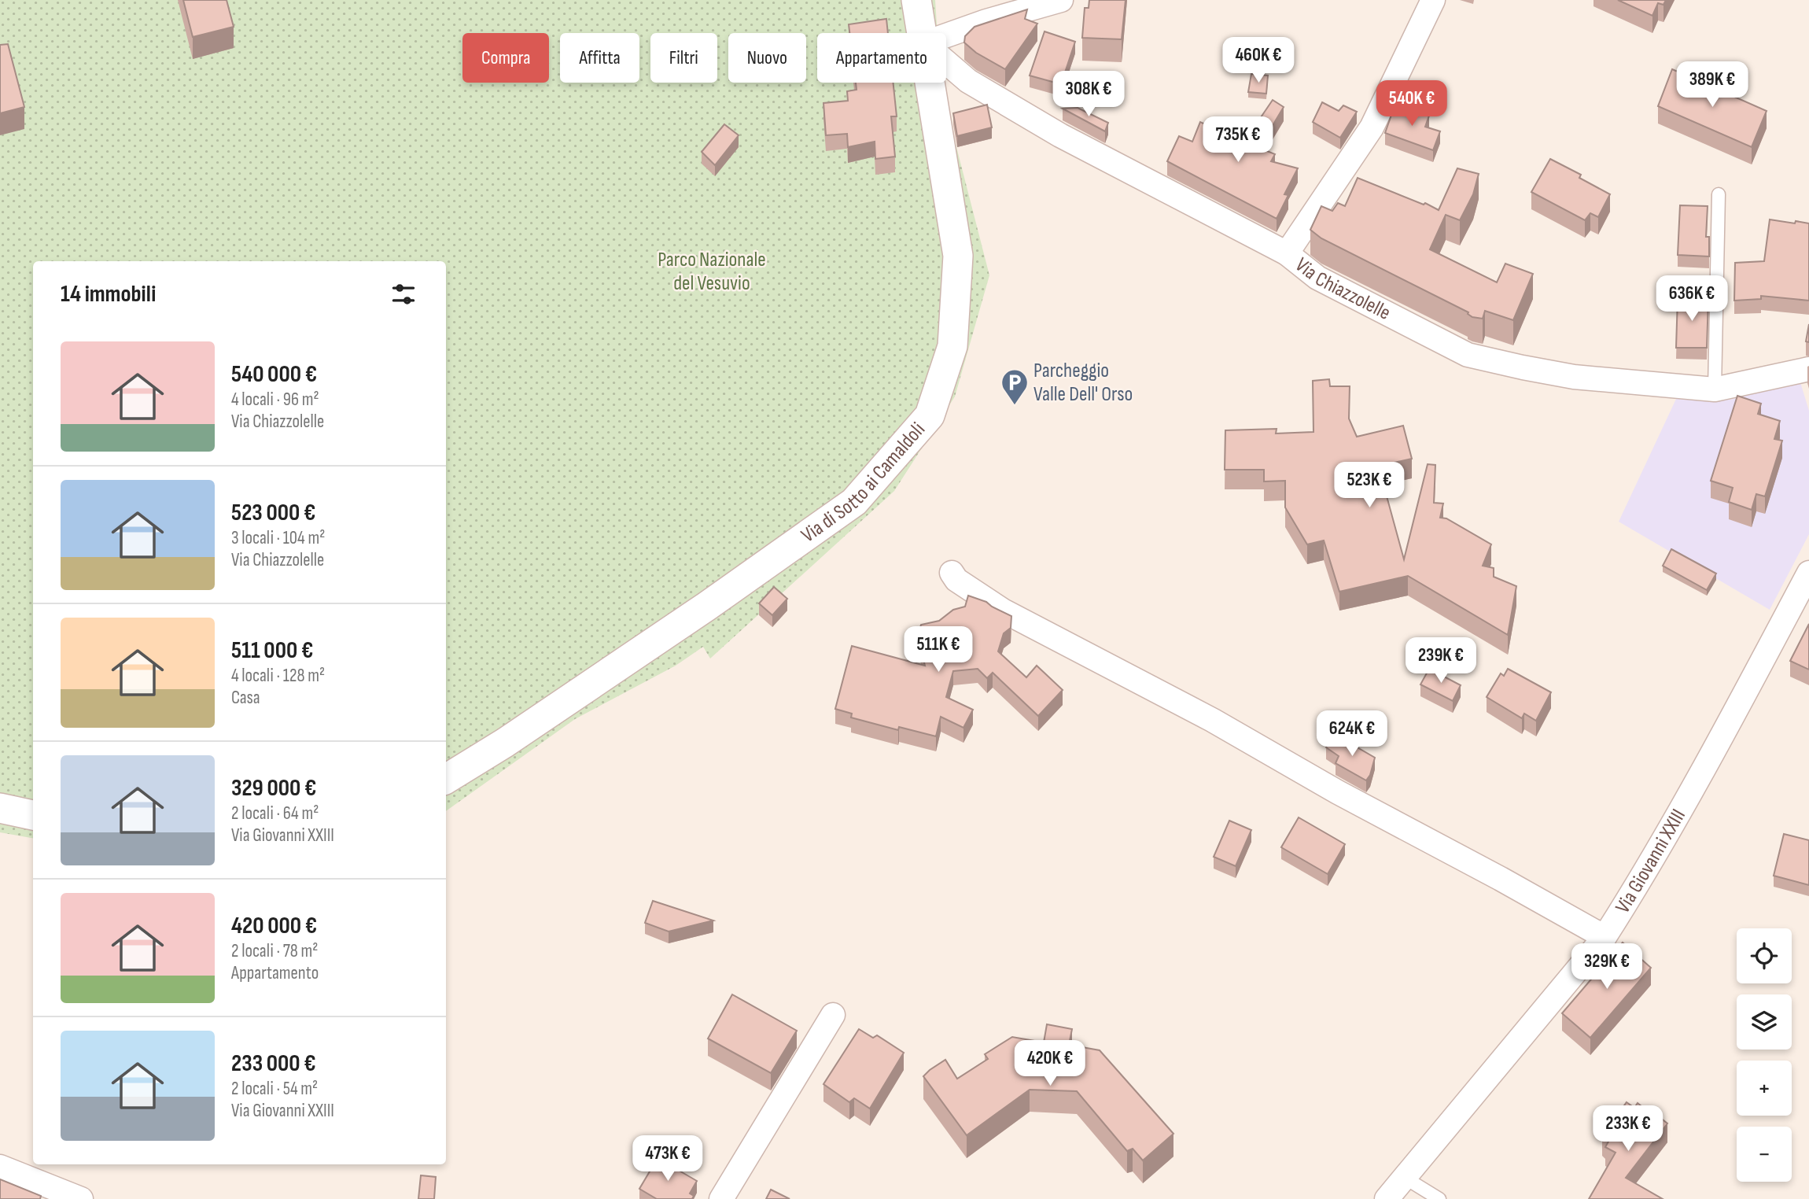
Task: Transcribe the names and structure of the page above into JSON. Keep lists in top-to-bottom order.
{
  "streets": {
    "street": ["Via Chiazzolelle", "Via di Sotto ai Camaldoli", "Via Giovanni XXIII"]
  },
  "parks": ["Parco Nazionale del Vesuvio"],
  "places": {
    "parking": ["Parcheggio Valle Dell' Orso"]
  },
  "page": {
    "chip": [
      "Compra",
      "Affitta",
      "Filtri",
      "Nuovo",
      "Appartamento"
    ],
    "price": [
      "460K €",
      "389K €",
      "308K €",
      "540K €",
      "735K €",
      "636K €",
      "523K €",
      "511K €",
      "239K €",
      "624K €",
      "329K €",
      "420K €",
      "233K €",
      "473K €"
    ],
    "heading": "14 immobili",
    "list": [
      {
        "name": "540 000 €",
        "note": "4 locali · 96 m² · Via Chiazzolelle"
      },
      {
        "name": "523 000 €",
        "note": "3 locali · 104 m² · Via Chiazzolelle"
      },
      {
        "name": "511 000 €",
        "note": "4 locali · 128 m² · Casa"
      },
      {
        "name": "329 000 €",
        "note": "2 locali · 64 m² · Via Giovanni XXIII"
      },
      {
        "name": "420 000 €",
        "note": "2 locali · 78 m² · Appartamento"
      },
      {
        "name": "233 000 €",
        "note": "2 locali · 54 m² · Via Giovanni XXIII"
      }
    ],
    "map_buttons": ["+", "−"]
  }
}
